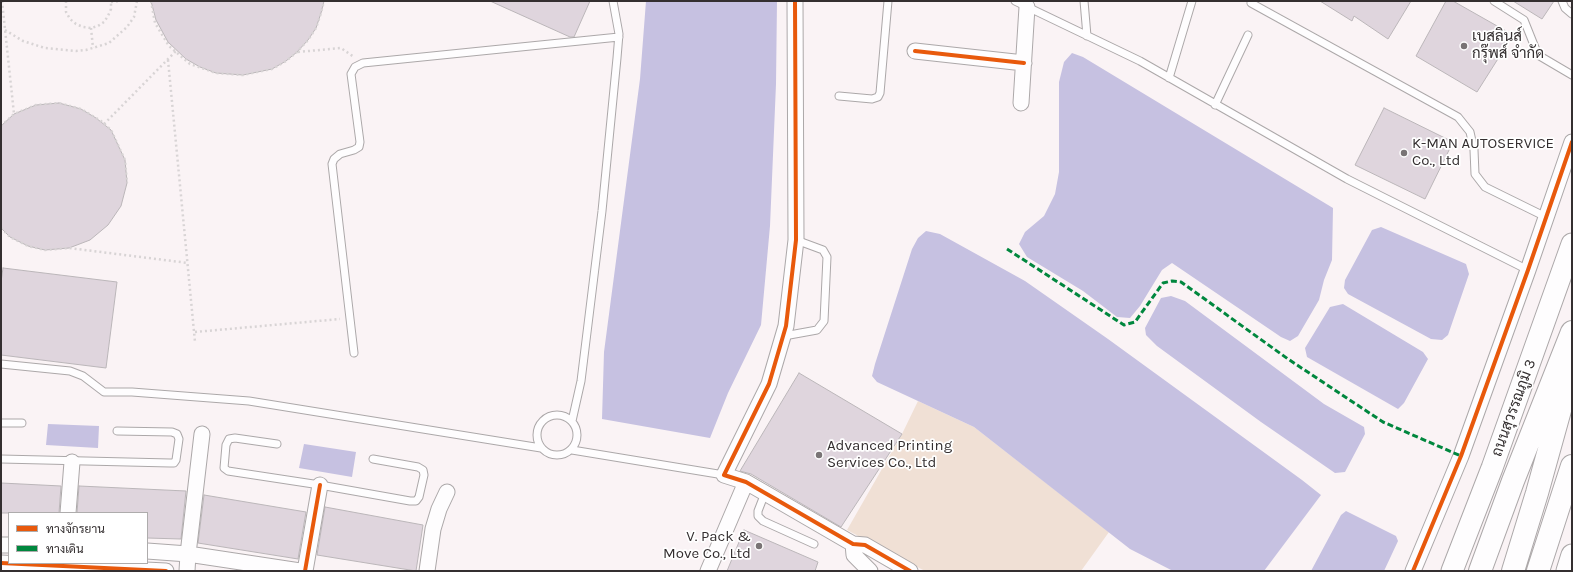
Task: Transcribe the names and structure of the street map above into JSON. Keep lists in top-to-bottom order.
{
  "streets": {
    "main road": ["ถนนสุวรรณภูมิ 3"]
  },
  "places": [
    "เบสลินส์ กรุ๊พส์ จำกัด",
    "K-MAN AUTOSERVICE Co., Ltd",
    "Advanced Printing Services Co., Ltd",
    "V. Pack & Move Co., Ltd"
  ],
  "legend": ["ทางจักรยาน", "ทางเดิน"]
}
